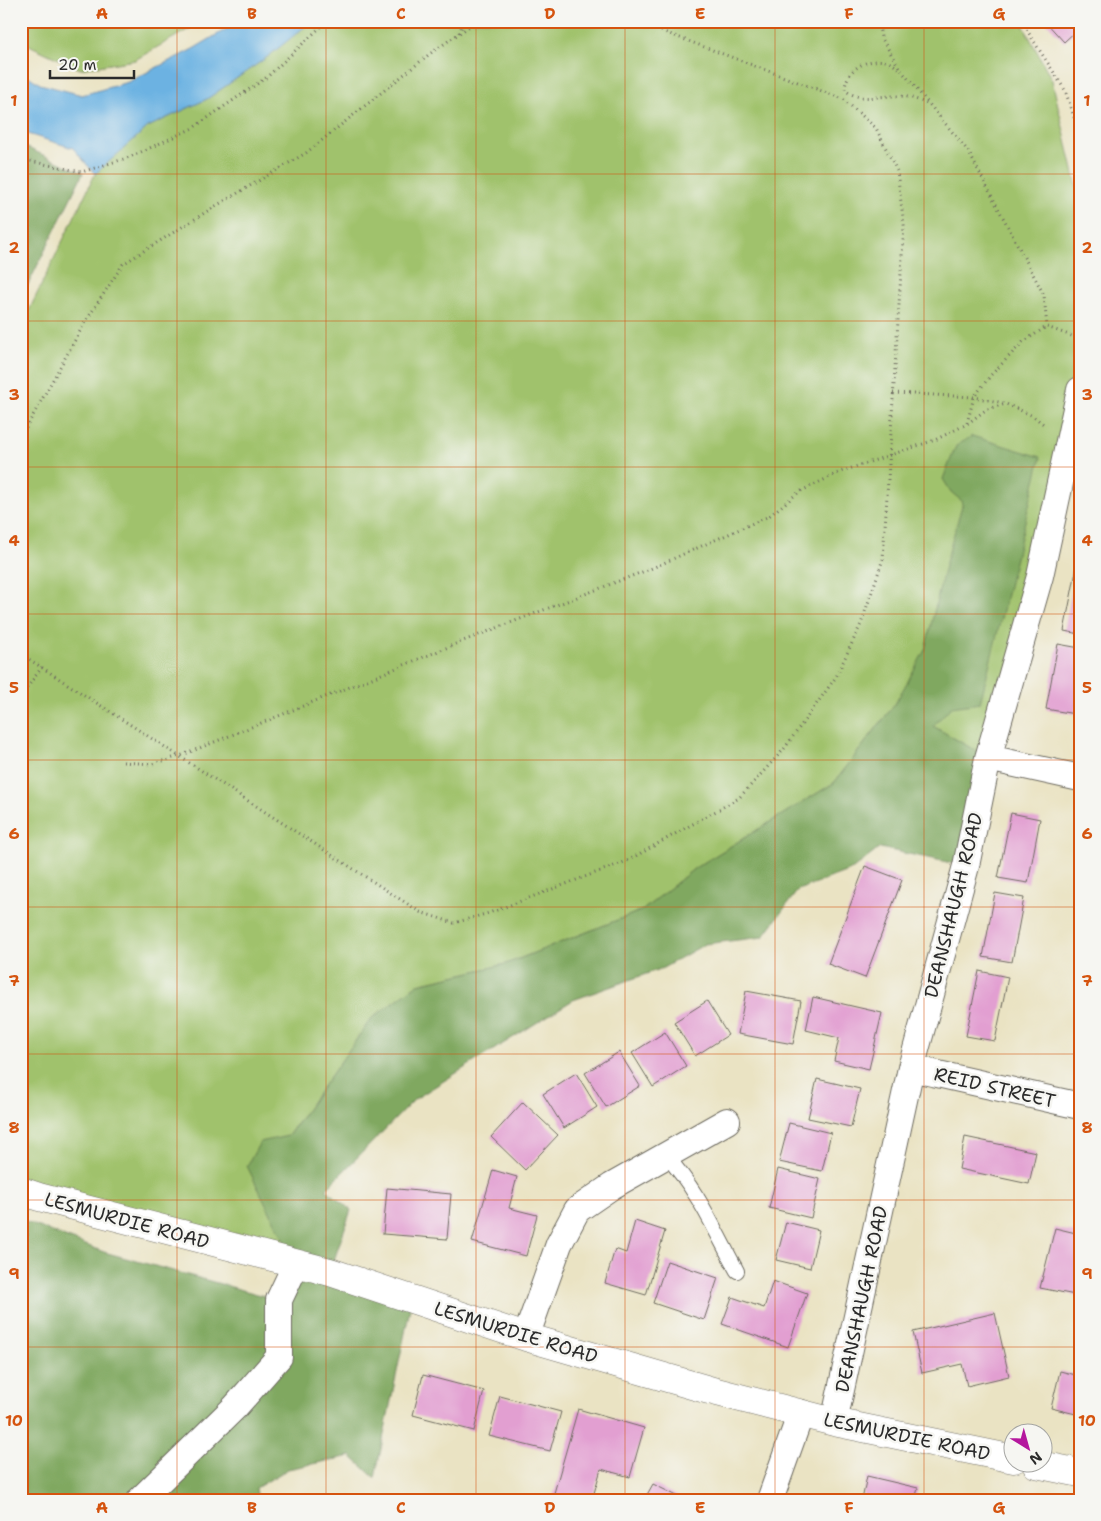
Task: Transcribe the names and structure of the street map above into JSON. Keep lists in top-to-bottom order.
{
  "streets": {
    "street": ["DEANSHAUGH ROAD", "REID STREET", "LESMURDIE ROAD"]
  },
  "crossings": [
    ["DEANSHAUGH ROAD", "REID STREET"],
    ["DEANSHAUGH ROAD", "LESMURDIE ROAD"]
  ],
  "scale_bar": "20 m",
  "north": "bottom right",
  "grid": {
    "columns": [
      "A",
      "B",
      "C",
      "D",
      "E",
      "F",
      "G"
    ],
    "rows": [
      "1",
      "2",
      "3",
      "4",
      "5",
      "6",
      "7",
      "8",
      "9",
      "10"
    ]
  }
}
